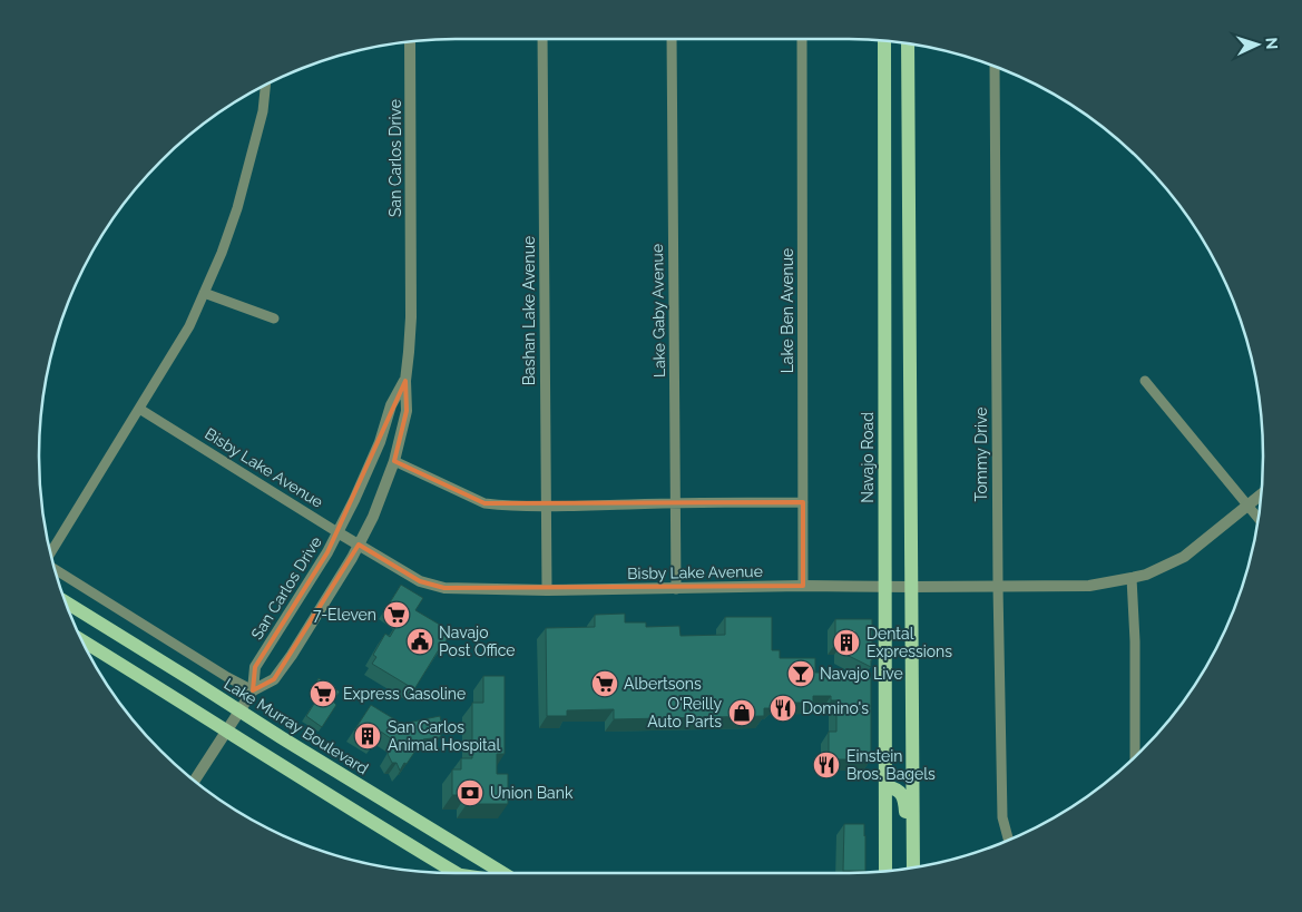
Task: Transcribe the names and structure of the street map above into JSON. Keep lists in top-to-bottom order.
{
  "streets": {
    "main road": ["Navajo Road", "Lake Murray Boulevard"],
    "street": [
      "San Carlos Drive",
      "Bashan Lake Avenue",
      "Lake Gaby Avenue",
      "Lake Ben Avenue",
      "Tommy Drive",
      "Bisby Lake Avenue"
    ]
  },
  "crossings": [
    ["San Carlos Drive", "Bisby Lake Avenue"],
    ["San Carlos Drive", "Lake Murray Boulevard"],
    ["Bashan Lake Avenue", "Bisby Lake Avenue"],
    ["Lake Gaby Avenue", "Bisby Lake Avenue"],
    ["Lake Ben Avenue", "Bisby Lake Avenue"],
    ["Tommy Drive", "Bisby Lake Avenue"],
    ["Navajo Road", "Bisby Lake Avenue"]
  ],
  "places": {
    "supermarket": ["7-Eleven", "Albertsons", "Express Gasoline"],
    "public building": ["Navajo Post Office"],
    "building": ["Dental Expressions", "San Carlos Animal Hospital"],
    "bar": ["Navajo Live"],
    "restaurant": ["Domino's", "Einstein Bros. Bagels"],
    "shop": ["O'Reilly Auto Parts"],
    "bank": ["Union Bank"]
  },
  "north": "right"
}
